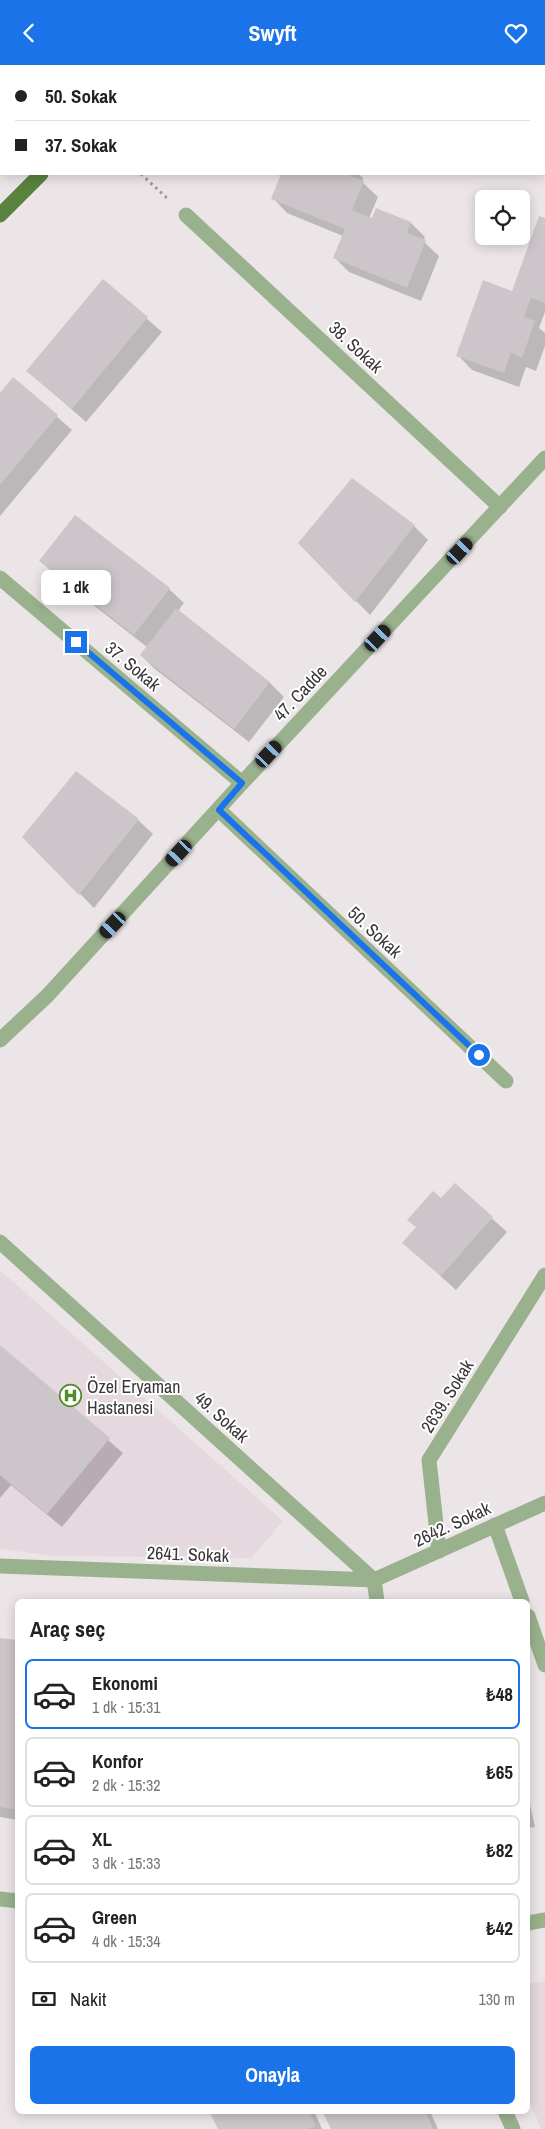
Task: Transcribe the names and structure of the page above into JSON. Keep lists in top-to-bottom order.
{
  "streets": {
    "street": [
      "38. Sokak",
      "37. Sokak",
      "47. Cadde",
      "50. Sokak",
      "2639. Sokak",
      "49. Sokak",
      "2642. Sokak",
      "2641. Sokak"
    ]
  },
  "crossings": [
    ["38. Sokak", "47. Cadde"],
    ["37. Sokak", "47. Cadde"],
    ["47. Cadde", "50. Sokak"],
    ["2639. Sokak", "2642. Sokak"],
    ["49. Sokak", "2642. Sokak"],
    ["49. Sokak", "2641. Sokak"],
    ["2642. Sokak", "2641. Sokak"]
  ],
  "places": {
    "hospital": ["Özel Eryaman Hastanesi"]
  },
  "page": {
    "header": "Swyft",
    "banner": ["50. Sokak", "37. Sokak"],
    "bubble": "1 dk",
    "heading": "Araç seç",
    "list": [
      {
        "name": "Ekonomi",
        "note": "1 dk · 15:31",
        "value": "₺48"
      },
      {
        "name": "Konfor",
        "note": "2 dk · 15:32",
        "value": "₺65"
      },
      {
        "name": "XL",
        "note": "3 dk · 15:33",
        "value": "₺82"
      },
      {
        "name": "Green",
        "note": "4 dk · 15:34",
        "value": "₺42"
      }
    ],
    "pay": ["Nakit", "130 m"],
    "buttons": "Onayla"
  }
}
